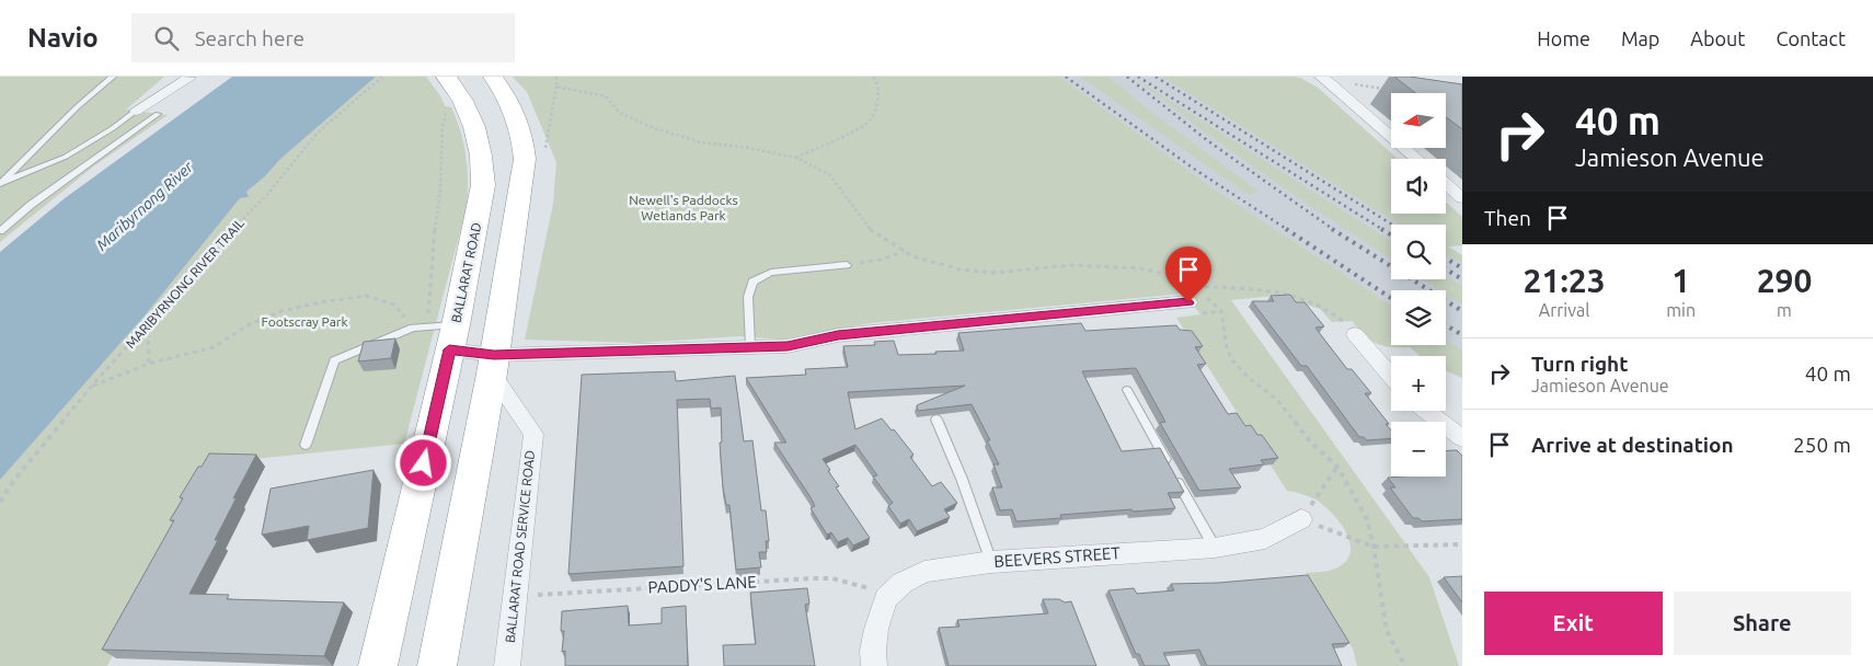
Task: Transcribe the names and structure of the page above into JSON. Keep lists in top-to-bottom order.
{
  "streets": {
    "highway": ["BALLARAT ROAD"],
    "street": ["BALLARAT ROAD SERVICE ROAD", "BEEVERS STREET"],
    "path": ["MARIBYRNONG RIVER TRAIL", "PADDY'S LANE"]
  },
  "crossings": [
    ["BALLARAT ROAD SERVICE ROAD", "PADDY'S LANE"],
    ["BEEVERS STREET", "PADDY'S LANE"]
  ],
  "water": ["Maribyrnong River"],
  "parks": ["Newell's Paddocks Wetlands Park", "Footscray Park"],
  "north": "left",
  "page": {
    "header": "Navio",
    "search": "Search here",
    "nav": [
      "Home",
      "Map",
      "About",
      "Contact"
    ],
    "turn": ["40 m", "Jamieson Avenue"],
    "map_buttons": ["+", "−"],
    "then": "Then",
    "eta": [
      "21:23",
      "Arrival",
      "1",
      "min",
      "290",
      "m"
    ],
    "list": [
      {
        "name": "Turn right",
        "note": "Jamieson Avenue",
        "value": "40 m"
      },
      {
        "name": "Arrive at destination",
        "value": "250 m"
      }
    ],
    "buttons": ["Exit", "Share"]
  }
}
